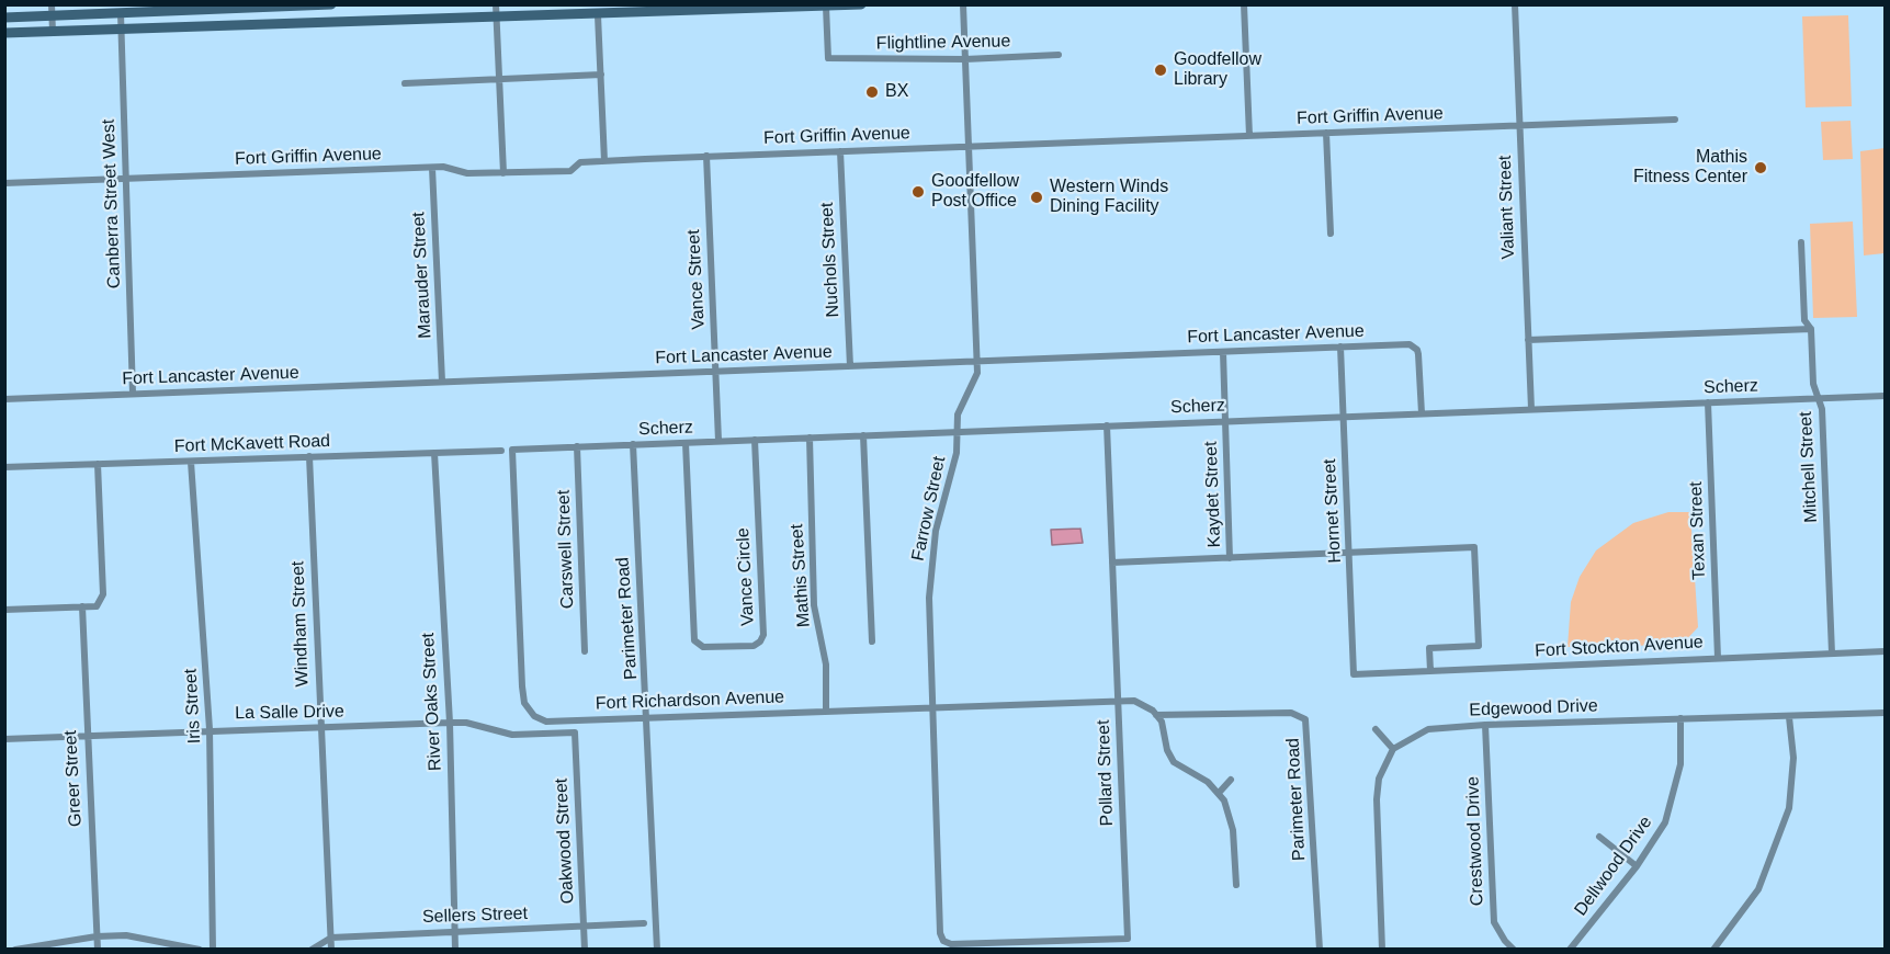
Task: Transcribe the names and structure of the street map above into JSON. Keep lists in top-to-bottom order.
{
  "streets": {
    "street": [
      "Flightline Avenue",
      "Fort Griffin Avenue",
      "Canberra Street West",
      "Valiant Street",
      "Nuchols Street",
      "Marauder Street",
      "Vance Street",
      "Fort Lancaster Avenue",
      "Scherz",
      "Fort McKavett Road",
      "Mitchell Street",
      "Kaydet Street",
      "Farrow Street",
      "Hornet Street",
      "Texan Street",
      "Carswell Street",
      "Mathis Street",
      "Vance Circle",
      "Parimeter Road",
      "Windham Street",
      "Fort Stockton Avenue",
      "Fort Richardson Avenue",
      "River Oaks Street",
      "Iris Street",
      "Edgewood Drive",
      "La Salle Drive",
      "Pollard Street",
      "Greer Street",
      "Oakwood Street",
      "Crestwood Drive",
      "Dellwood Drive",
      "Sellers Street"
    ]
  },
  "crossings": [
    ["Flightline Avenue", "Farrow Street"],
    ["Fort Griffin Avenue", "Canberra Street West"],
    ["Fort Griffin Avenue", "Valiant Street"],
    ["Fort Griffin Avenue", "Nuchols Street"],
    ["Fort Griffin Avenue", "Marauder Street"],
    ["Fort Griffin Avenue", "Vance Street"],
    ["Fort Griffin Avenue", "Farrow Street"],
    ["Canberra Street West", "Fort Lancaster Avenue"],
    ["Valiant Street", "Scherz"],
    ["Nuchols Street", "Fort Lancaster Avenue"],
    ["Marauder Street", "Fort Lancaster Avenue"],
    ["Vance Street", "Fort Lancaster Avenue"],
    ["Vance Street", "Scherz"],
    ["Fort Lancaster Avenue", "Scherz"],
    ["Fort Lancaster Avenue", "Kaydet Street"],
    ["Fort Lancaster Avenue", "Farrow Street"],
    ["Fort Lancaster Avenue", "Hornet Street"],
    ["Scherz", "Mitchell Street"],
    ["Scherz", "Kaydet Street"],
    ["Scherz", "Farrow Street"],
    ["Scherz", "Hornet Street"],
    ["Scherz", "Texan Street"],
    ["Scherz", "Carswell Street"],
    ["Scherz", "Mathis Street"],
    ["Scherz", "Vance Circle"],
    ["Scherz", "Parimeter Road"],
    ["Scherz", "Fort Richardson Avenue"],
    ["Scherz", "Pollard Street"],
    ["Fort McKavett Road", "Windham Street"],
    ["Fort McKavett Road", "River Oaks Street"],
    ["Fort McKavett Road", "Iris Street"],
    ["Mitchell Street", "Fort Stockton Avenue"],
    ["Farrow Street", "Fort Richardson Avenue"],
    ["Farrow Street", "Pollard Street"],
    ["Hornet Street", "Fort Stockton Avenue"],
    ["Texan Street", "Fort Stockton Avenue"],
    ["Mathis Street", "Fort Richardson Avenue"],
    ["Parimeter Road", "Fort Richardson Avenue"],
    ["Windham Street", "La Salle Drive"],
    ["Windham Street", "Sellers Street"],
    ["Fort Richardson Avenue", "Pollard Street"],
    ["River Oaks Street", "La Salle Drive"],
    ["River Oaks Street", "Sellers Street"],
    ["Iris Street", "La Salle Drive"],
    ["Edgewood Drive", "Crestwood Drive"],
    ["Edgewood Drive", "Dellwood Drive"],
    ["La Salle Drive", "Greer Street"],
    ["La Salle Drive", "Oakwood Street"],
    ["Oakwood Street", "Sellers Street"]
  ],
  "places": [
    "Goodfellow Library",
    "BX",
    "Mathis Fitness Center",
    "Goodfellow Post Office",
    "Western Winds Dining Facility"
  ]
}
